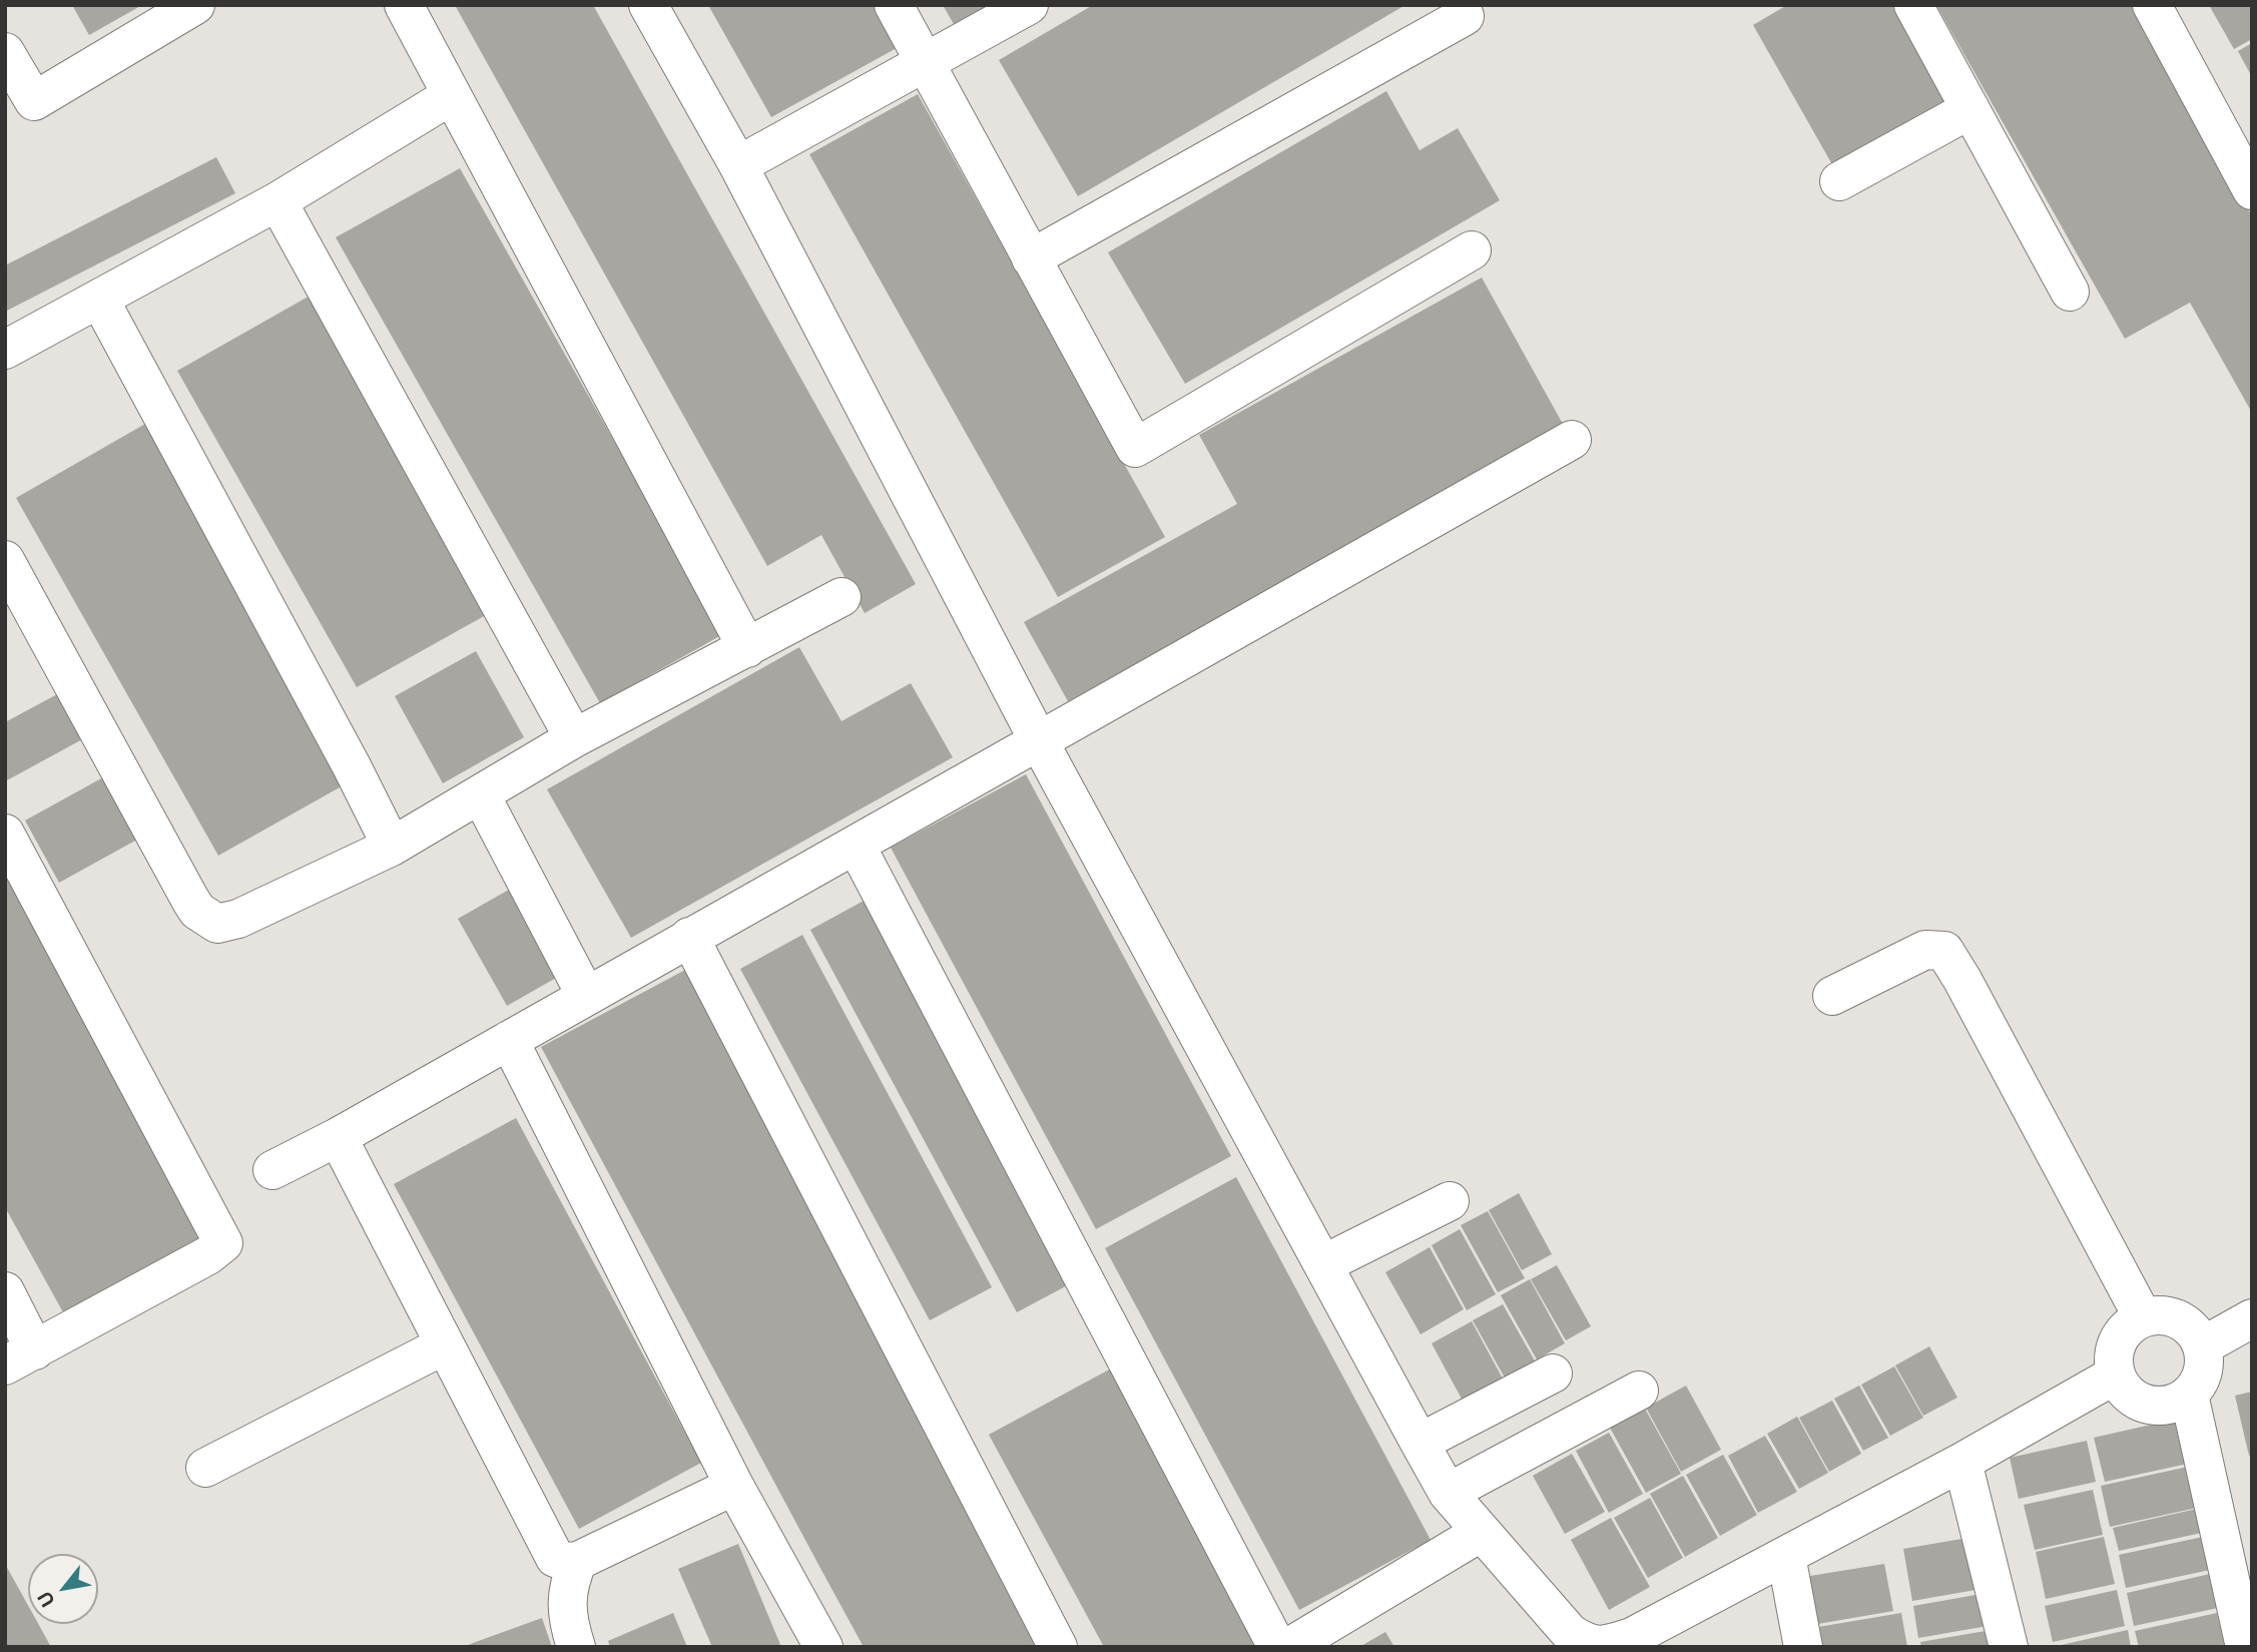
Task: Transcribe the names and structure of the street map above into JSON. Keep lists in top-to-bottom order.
{
  "north": "bottom left"
}
